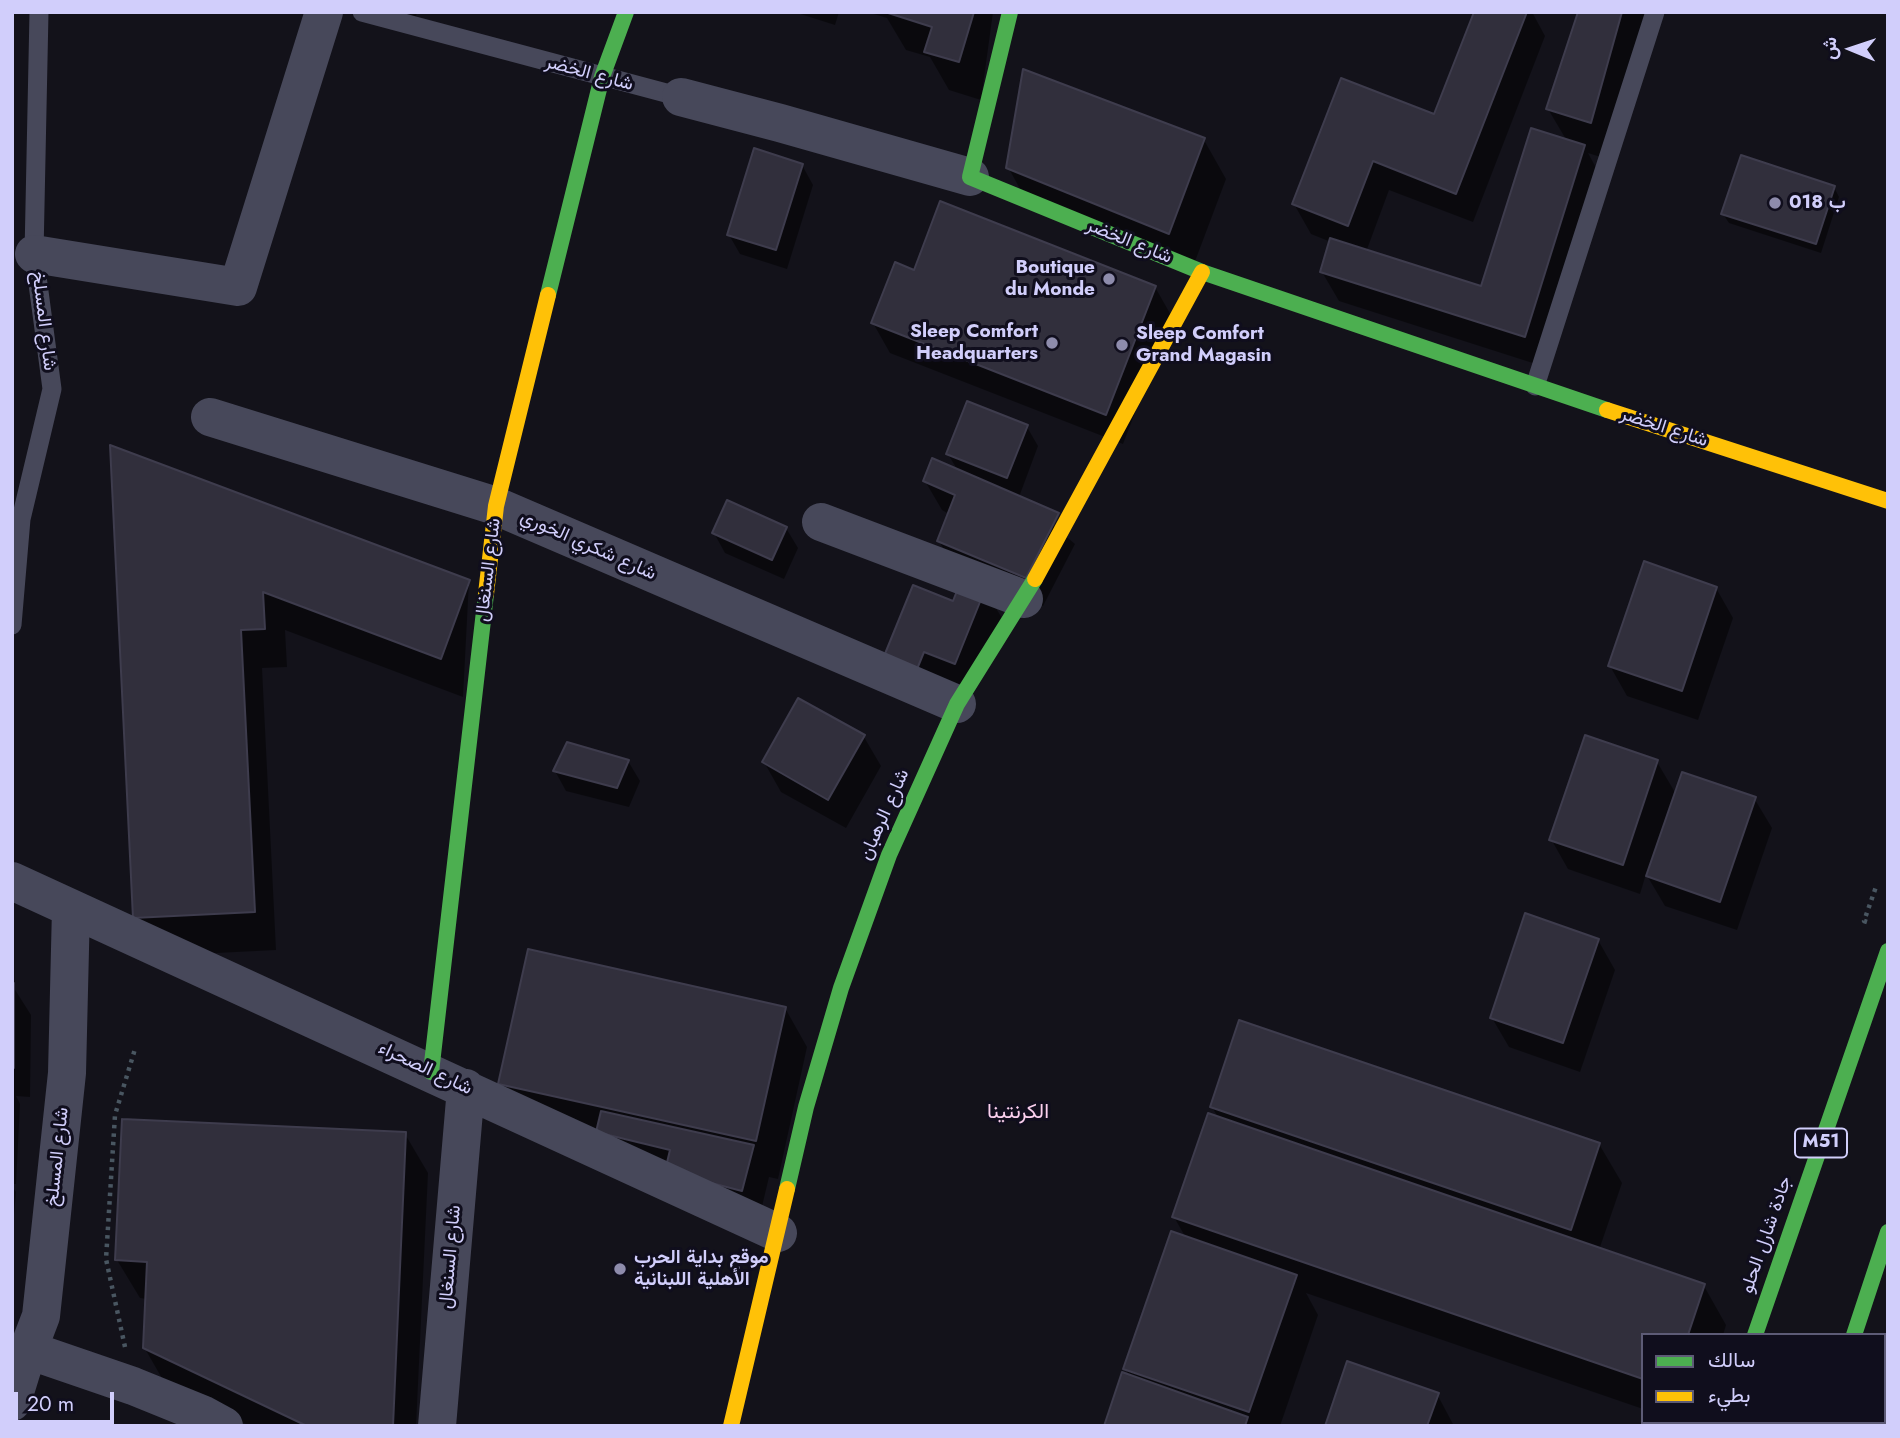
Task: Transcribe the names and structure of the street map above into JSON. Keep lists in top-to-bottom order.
{
  "streets": {
    "main road": [
      "شارع الخضر",
      "شارع السنغال",
      "شارع الرهبان",
      "M51",
      "جادة شارل الحلو"
    ],
    "street": ["شارع المسلخ", "شارع شكري الخوري", "شارع الصحراء"]
  },
  "crossings": [
    ["شارع الخضر", "شارع السنغال"],
    ["شارع الخضر", "شارع الرهبان"],
    ["شارع المسلخ", "شارع الصحراء"],
    ["شارع شكري الخوري", "شارع السنغال"],
    ["شارع شكري الخوري", "شارع الرهبان"],
    ["شارع السنغال", "شارع الصحراء"],
    ["شارع الرهبان", "شارع الصحراء"]
  ],
  "districts": ["الكرنتينا"],
  "places": [
    "ب 018",
    "Boutique du Monde",
    "Sleep Comfort Headquarters",
    "Sleep Comfort Grand Magasin",
    "موقع بداية الحرب الأهلية اللبنانية"
  ],
  "legend": ["سالك", "بطيء"],
  "scale_bar": "20 m",
  "north": "left"
}
